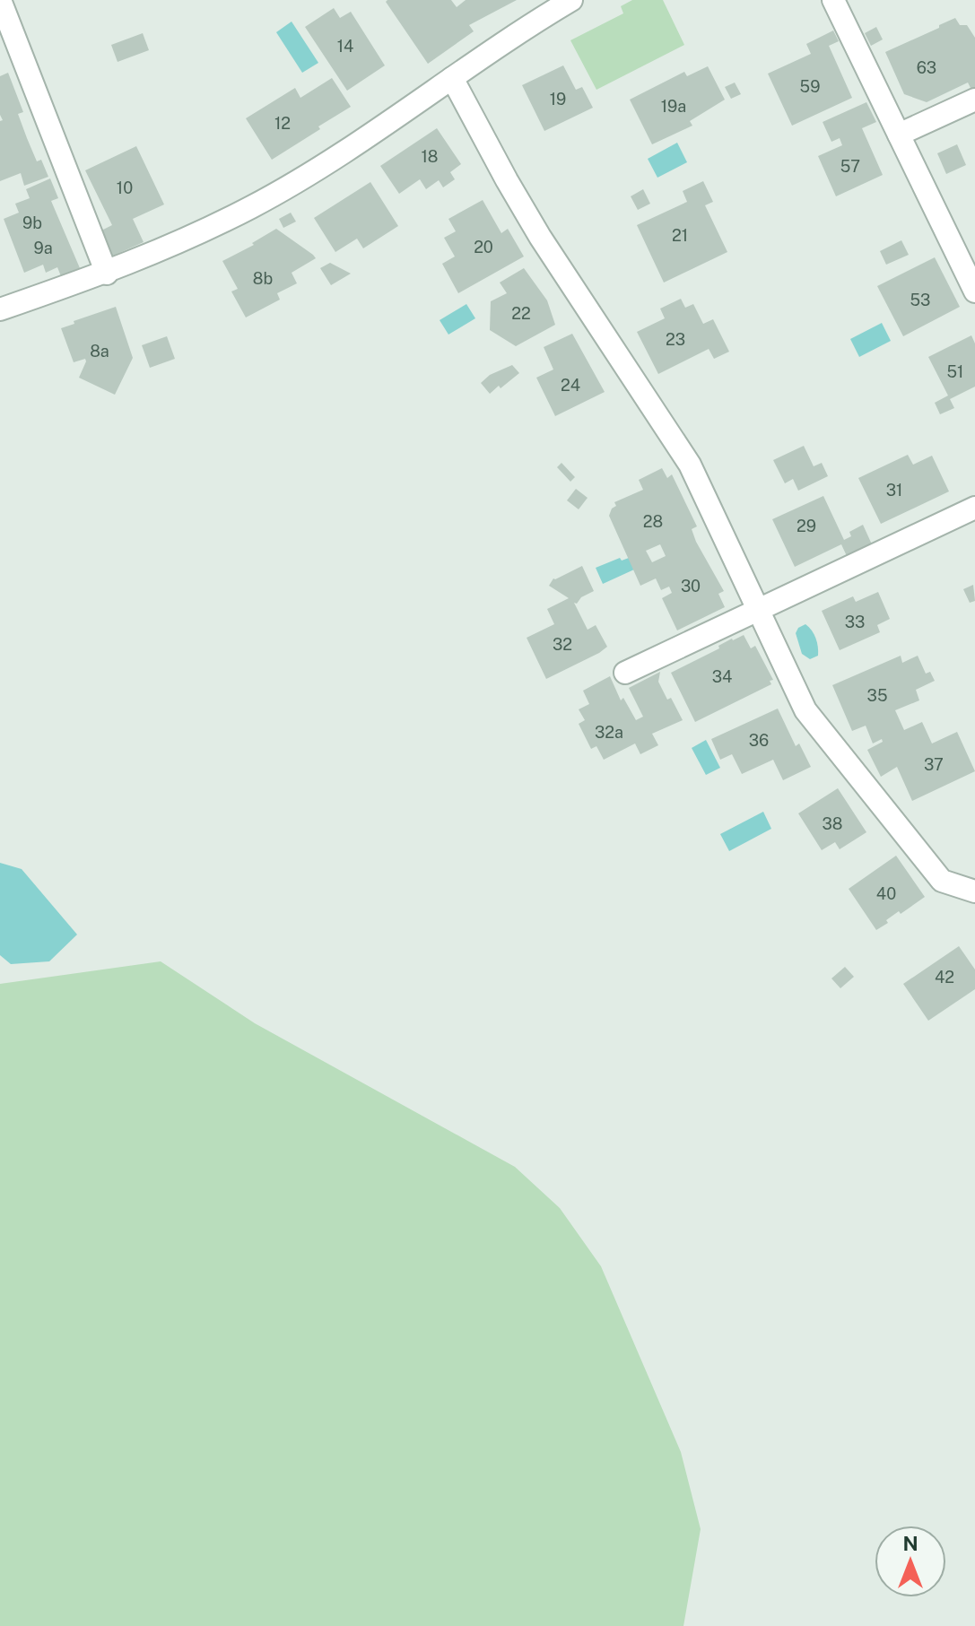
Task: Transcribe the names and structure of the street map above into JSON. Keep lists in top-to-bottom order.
{
  "house_numbers": [
    "14",
    "63",
    "59",
    "19",
    "19a",
    "12",
    "18",
    "57",
    "10",
    "9b",
    "21",
    "20",
    "9a",
    "8b",
    "53",
    "22",
    "23",
    "8a",
    "51",
    "24",
    "31",
    "28",
    "29",
    "30",
    "33",
    "32",
    "34",
    "35",
    "32a",
    "36",
    "37",
    "38",
    "40",
    "42"
  ],
  "north": "top"
}
